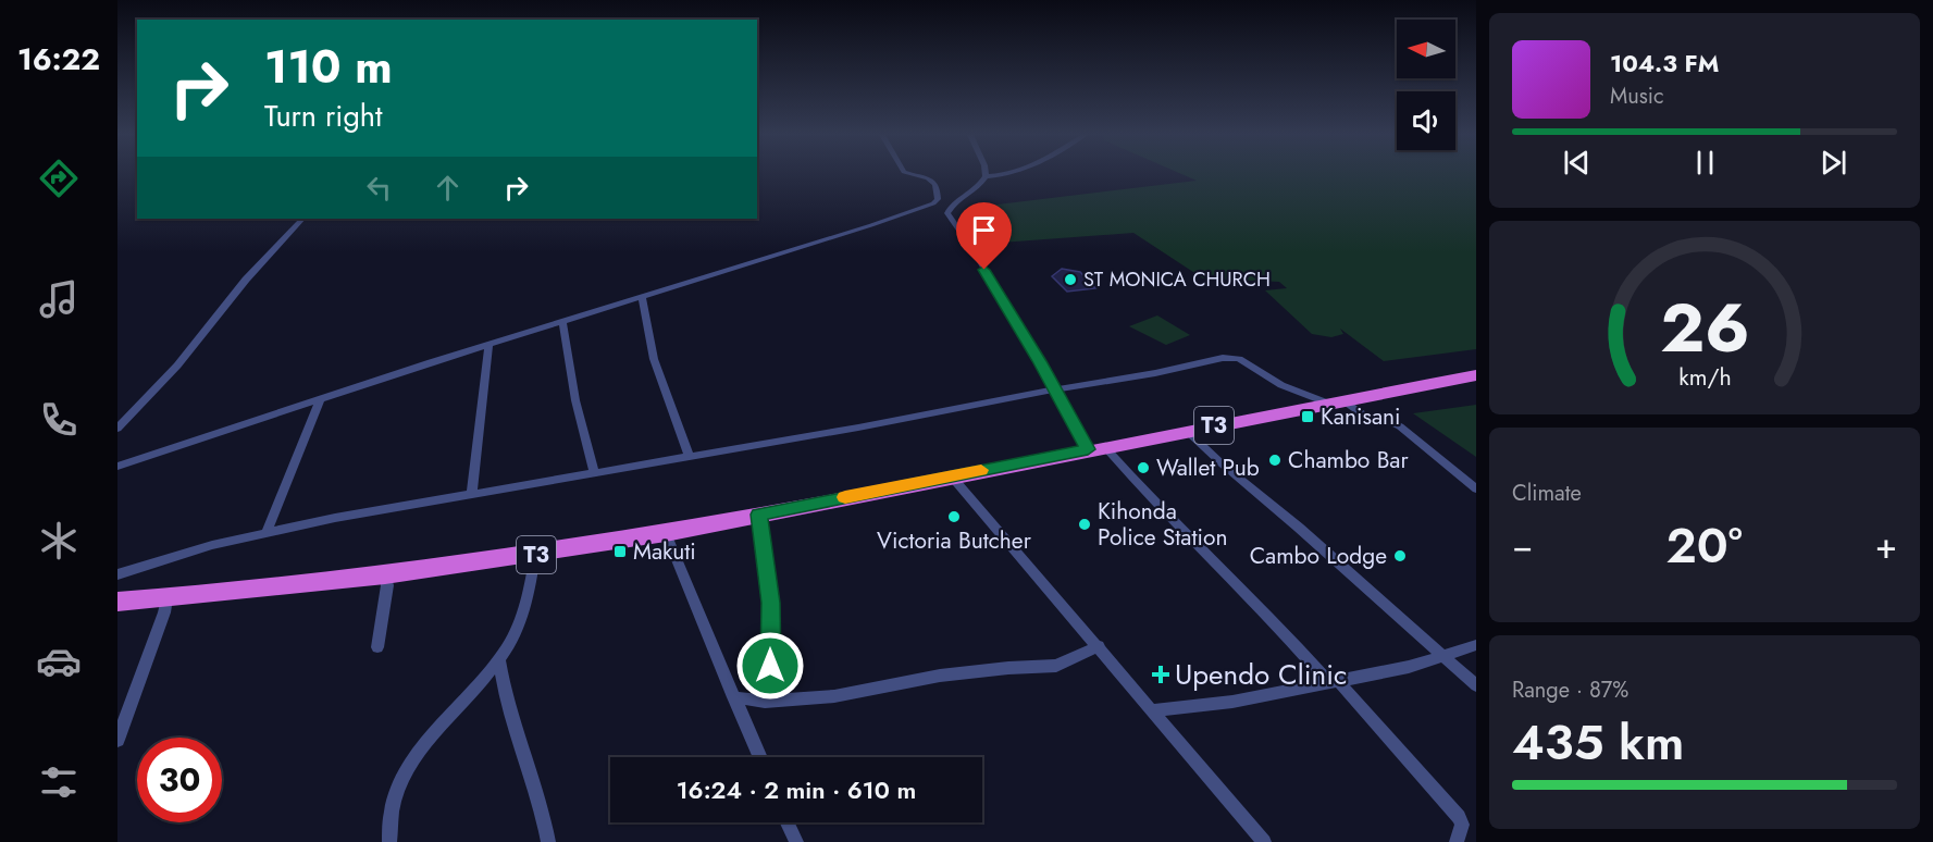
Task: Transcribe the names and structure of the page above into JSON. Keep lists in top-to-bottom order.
{
  "streets": {
    "highway": ["T3"]
  },
  "places": {
    "other": [
      "ST MONICA CHURCH",
      "Chambo Bar",
      "Wallet Pub",
      "Victoria Butcher",
      "Kihonda Police Station",
      "Cambo Lodge"
    ],
    "transit": ["Kanisani", "Makuti"],
    "health": ["Upendo Clinic"]
  },
  "north": "left",
  "page": {
    "tabs": "16:22",
    "turn": ["110 m", "Turn right"],
    "song": ["104.3 FM", "Music"],
    "tile": [
      "Climate",
      ["Range · 87%", "435 km"]
    ],
    "heat": ["−", "20°", "+"],
    "limit": "30",
    "trip": "16:24 · 2 min · 610 m",
    "gauge": ["26", "km/h"]
  }
}
